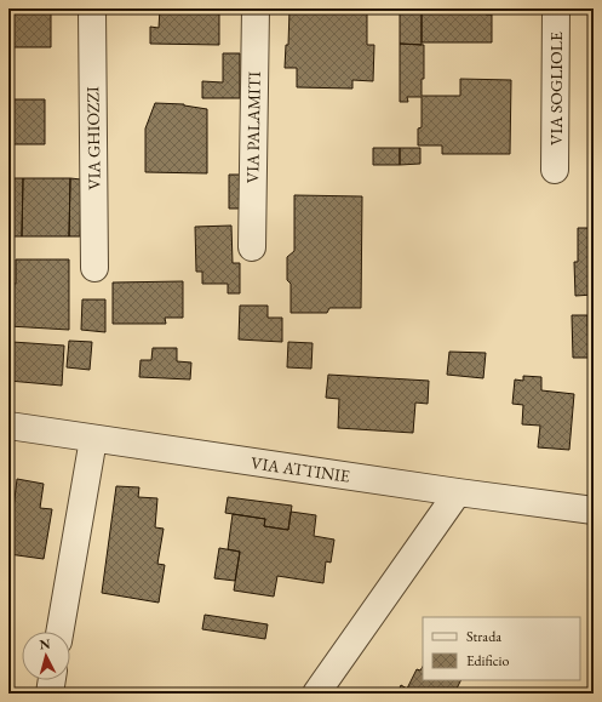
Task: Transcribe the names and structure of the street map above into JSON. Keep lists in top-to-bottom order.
{
  "streets": {
    "street": [
      "VIA SOGLIOLE",
      "VIA PALAMITI",
      "VIA GHIOZZI",
      "VIA ATTINIE"
    ]
  },
  "legend": ["Strada", "Edificio"],
  "north": "top"
}
